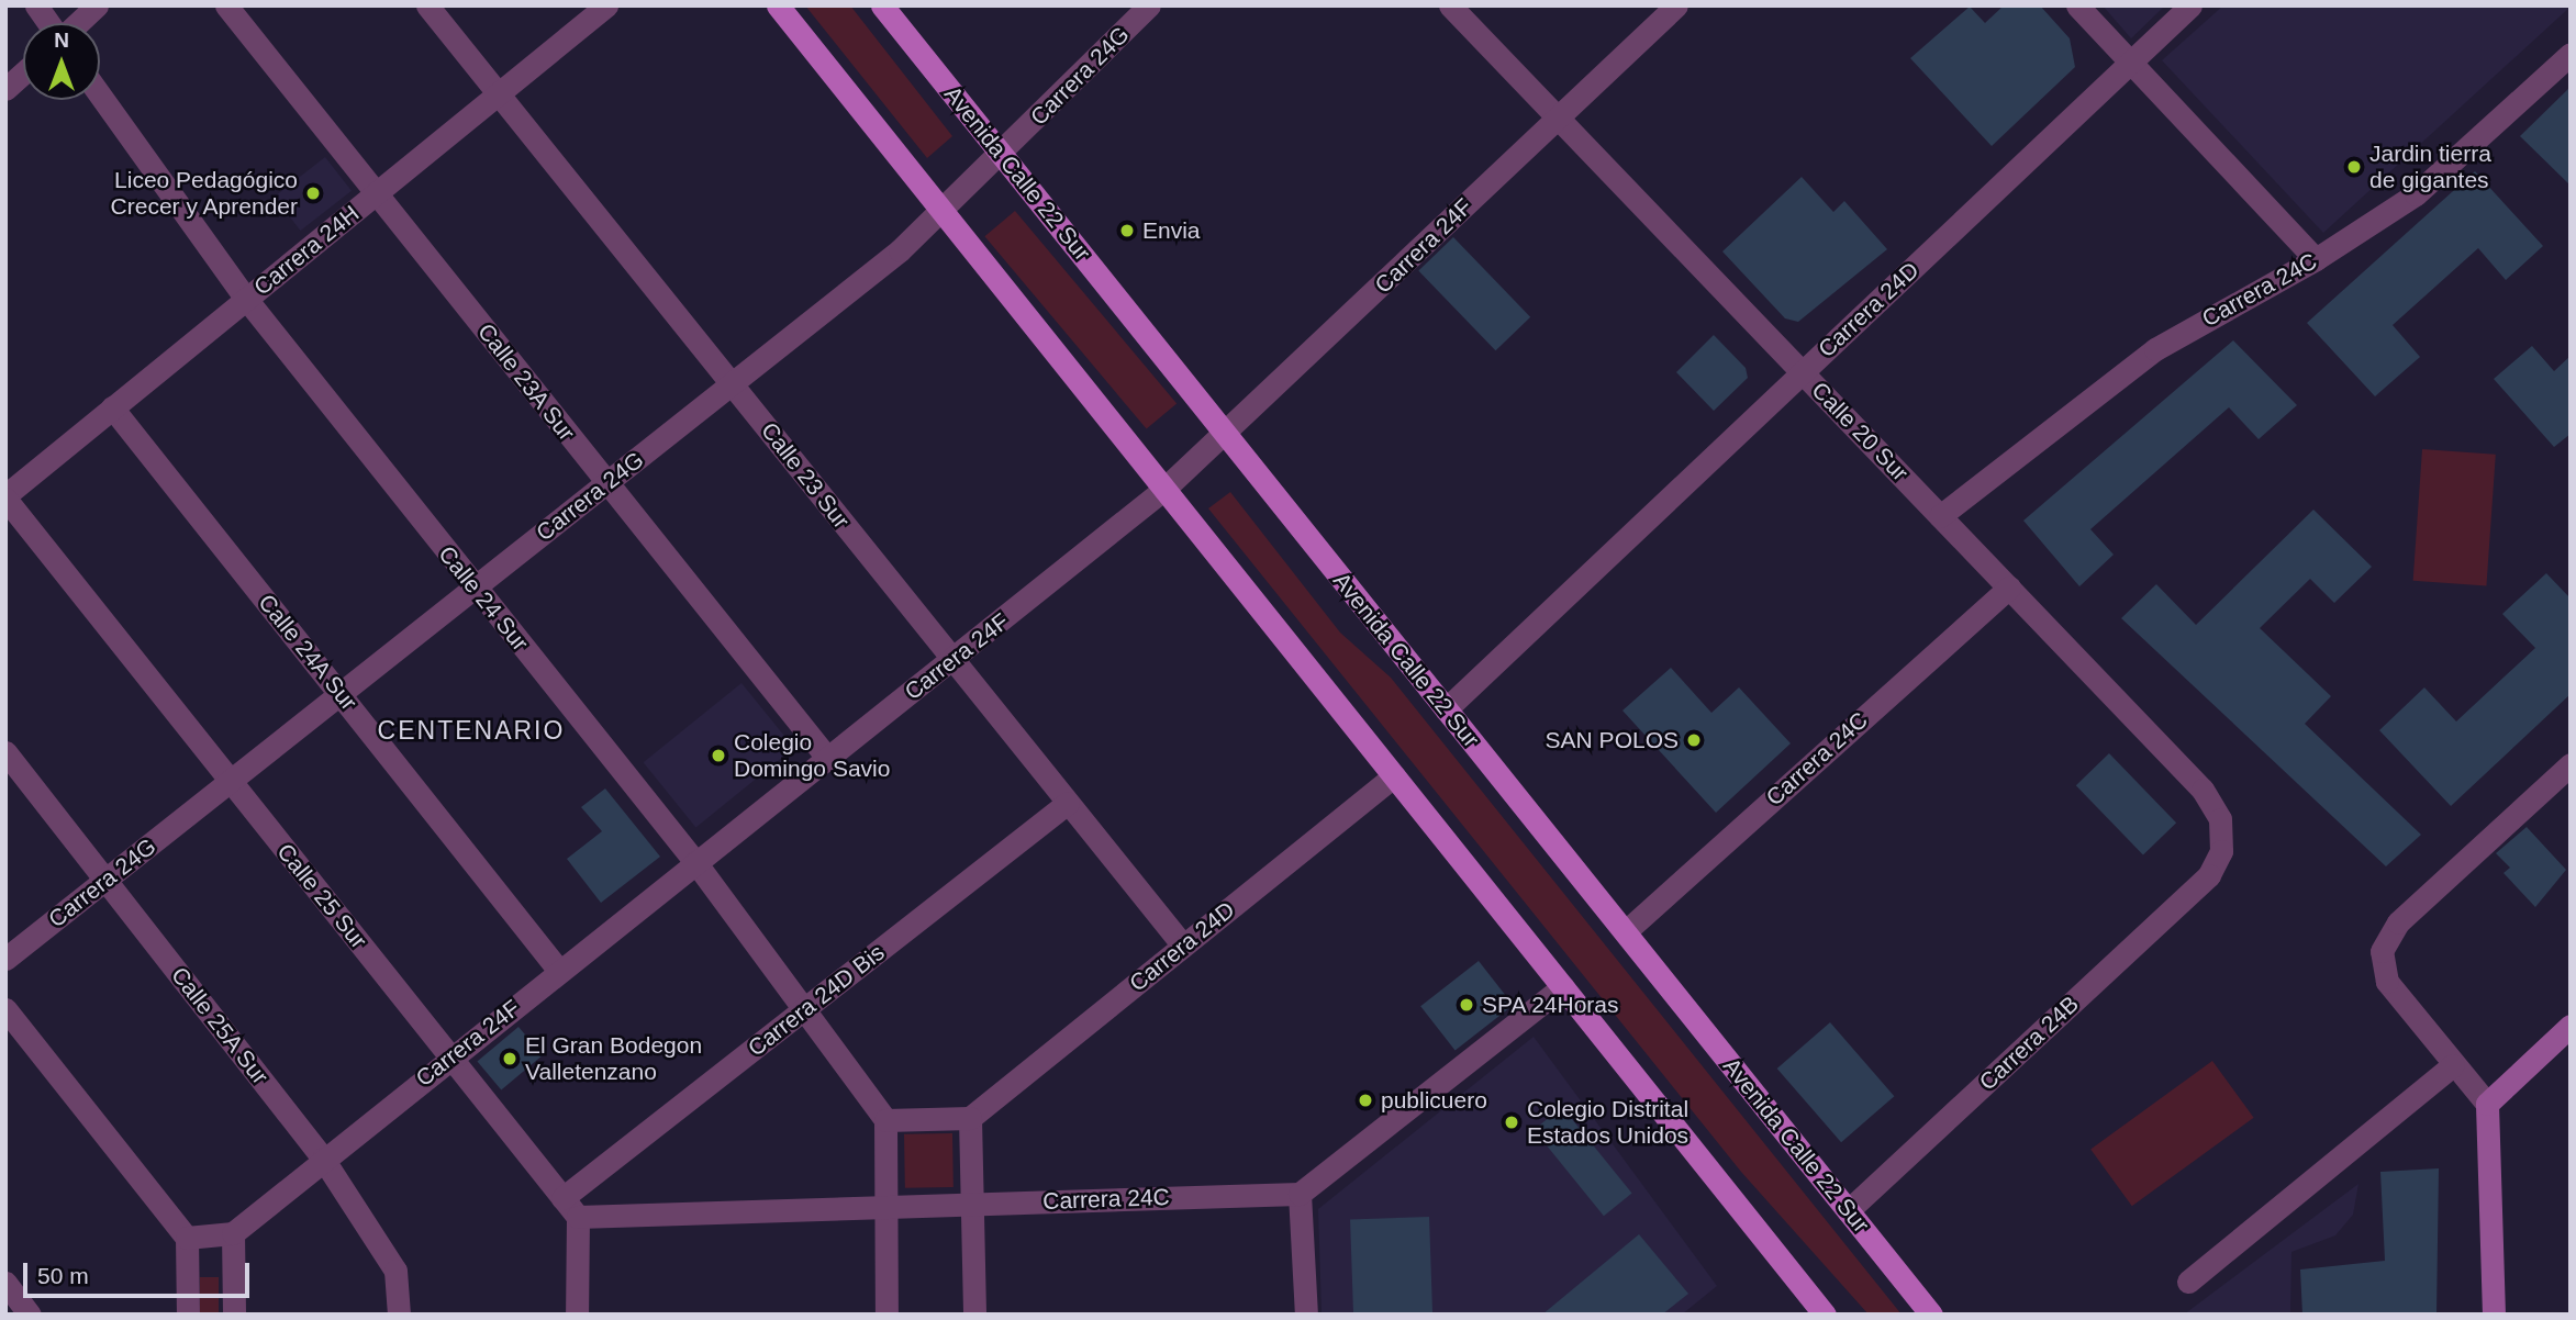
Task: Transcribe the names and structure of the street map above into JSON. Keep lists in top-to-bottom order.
{
  "streets": {
    "main road": ["Avenida Calle 22 Sur"],
    "street": [
      "Carrera 24G",
      "Carrera 24F",
      "Carrera 24H",
      "Carrera 24C",
      "Carrera 24D",
      "Calle 23A Sur",
      "Calle 20 Sur",
      "Calle 23 Sur",
      "Calle 24 Sur",
      "Calle 24A Sur",
      "Calle 25 Sur",
      "Carrera 24D Bis",
      "Calle 25A Sur",
      "Carrera 24B"
    ]
  },
  "crossings": [
    ["Carrera 24G", "Avenida Calle 22 Sur"],
    ["Carrera 24G", "Calle 23A Sur"],
    ["Carrera 24G", "Calle 23 Sur"],
    ["Carrera 24G", "Calle 24 Sur"],
    ["Carrera 24G", "Calle 24A Sur"],
    ["Carrera 24G", "Calle 25 Sur"],
    ["Carrera 24G", "Calle 25A Sur"],
    ["Avenida Calle 22 Sur", "Carrera 24F"],
    ["Avenida Calle 22 Sur", "Carrera 24C"],
    ["Avenida Calle 22 Sur", "Carrera 24D"],
    ["Avenida Calle 22 Sur", "Carrera 24B"],
    ["Carrera 24F", "Calle 23A Sur"],
    ["Carrera 24F", "Calle 20 Sur"],
    ["Carrera 24F", "Calle 23 Sur"],
    ["Carrera 24F", "Calle 24 Sur"],
    ["Carrera 24F", "Calle 24A Sur"],
    ["Carrera 24F", "Calle 25 Sur"],
    ["Carrera 24F", "Calle 25A Sur"],
    ["Carrera 24H", "Calle 23A Sur"],
    ["Carrera 24H", "Calle 23 Sur"],
    ["Carrera 24H", "Calle 24 Sur"],
    ["Carrera 24H", "Calle 24A Sur"],
    ["Carrera 24H", "Calle 25 Sur"],
    ["Carrera 24C", "Calle 20 Sur"],
    ["Carrera 24C", "Calle 25 Sur"],
    ["Carrera 24D", "Calle 20 Sur"],
    ["Carrera 24D", "Calle 23 Sur"],
    ["Calle 20 Sur", "Carrera 24B"],
    ["Calle 23 Sur", "Carrera 24D Bis"],
    ["Calle 24 Sur", "Carrera 24D Bis"],
    ["Calle 25 Sur", "Carrera 24D Bis"]
  ],
  "districts": ["CENTENARIO"],
  "places": [
    "Jardin tierra de gigantes",
    "Liceo Pedagógico Crecer y Aprender",
    "Envia",
    "SAN POLOS",
    "Colegio Domingo Savio",
    "SPA 24Horas",
    "El Gran Bodegon Valletenzano",
    "publicuero",
    "Colegio Distrital Estados Unidos"
  ],
  "scale_bar": "50 m",
  "north": "top"
}
